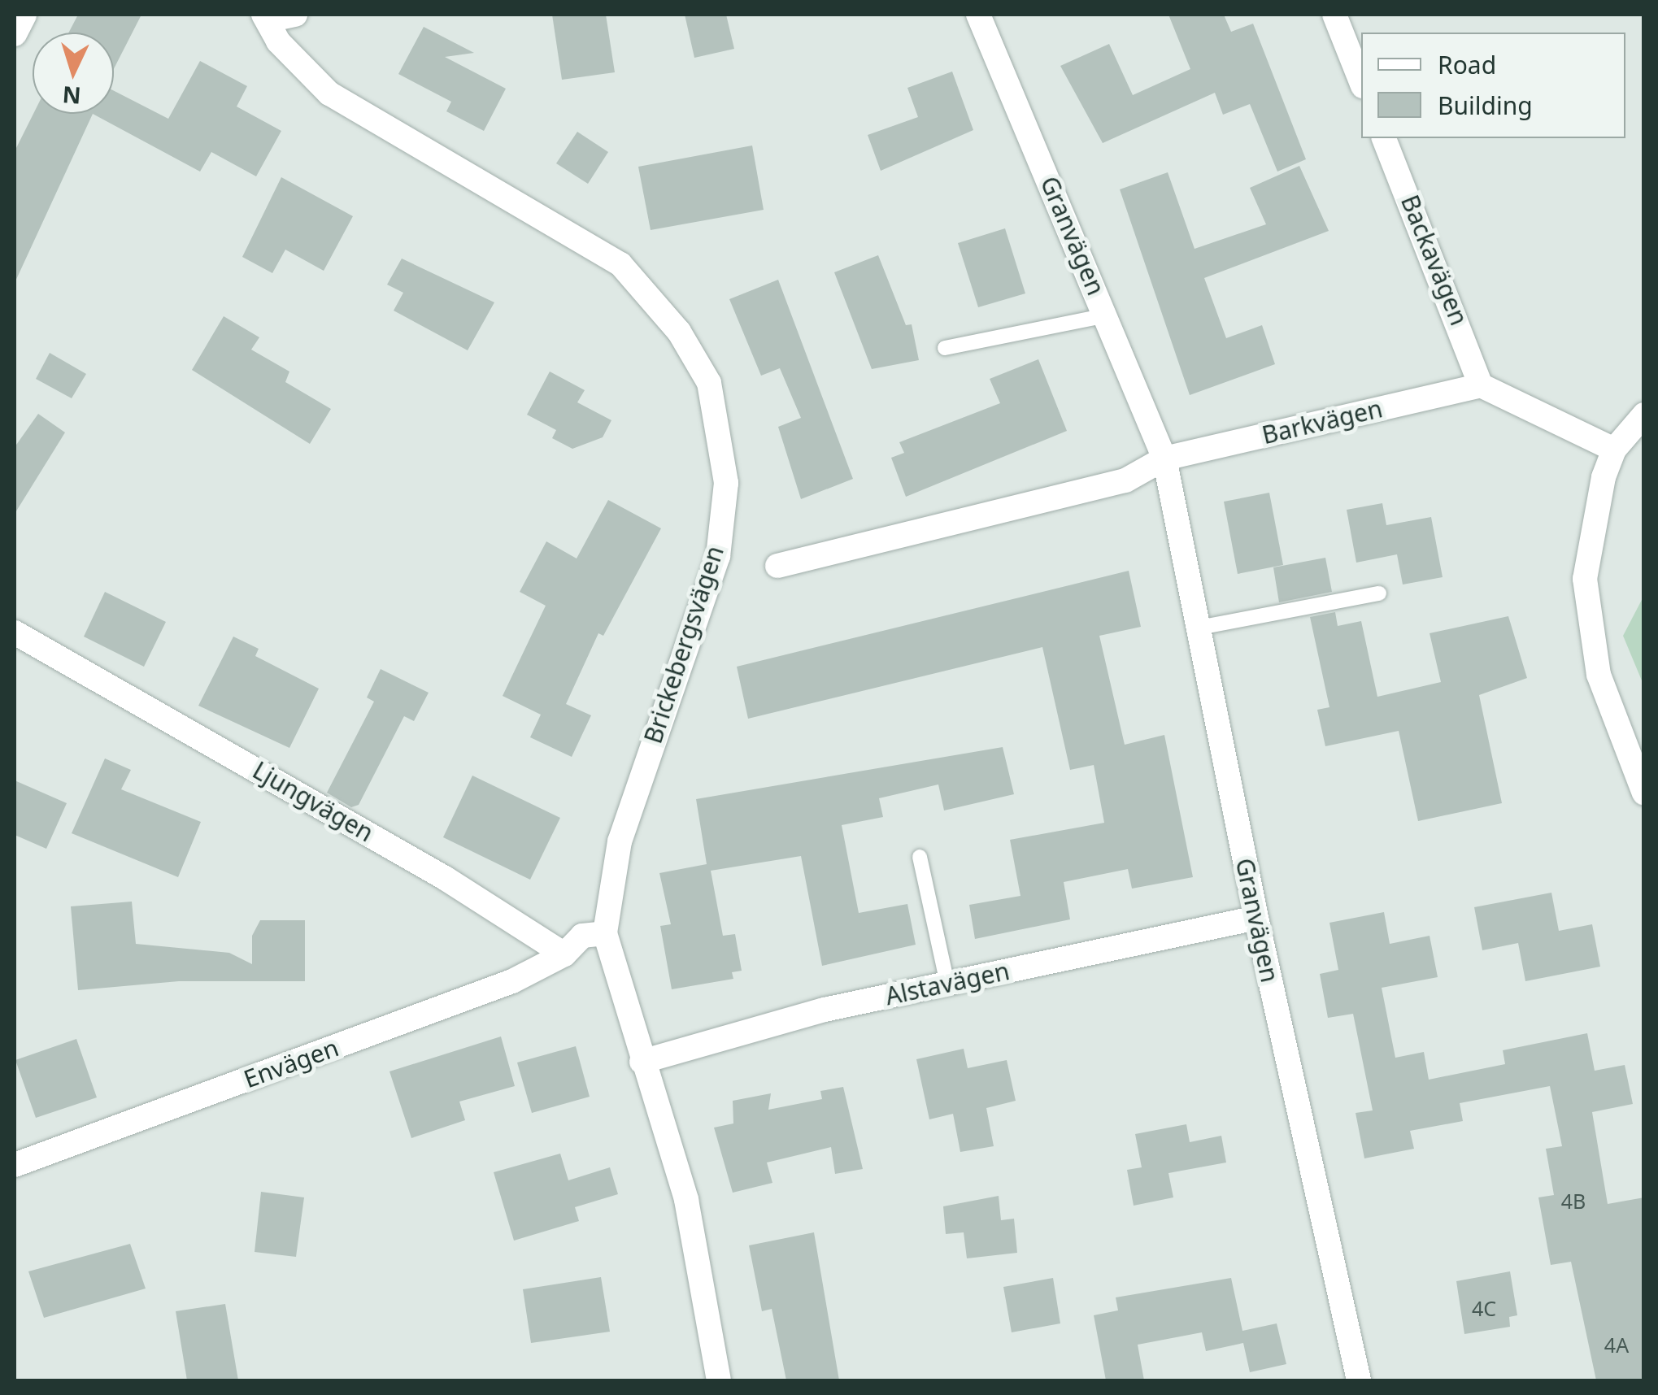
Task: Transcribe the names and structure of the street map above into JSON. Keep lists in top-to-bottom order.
{
  "streets": {
    "street": [
      "Granvägen",
      "Backavägen",
      "Barkvägen",
      "Brickebergsvägen",
      "Ljungvägen",
      "Alstavägen",
      "Envägen"
    ]
  },
  "crossings": [
    ["Granvägen", "Barkvägen"],
    ["Granvägen", "Alstavägen"],
    ["Backavägen", "Barkvägen"],
    ["Brickebergsvägen", "Alstavägen"],
    ["Ljungvägen", "Envägen"]
  ],
  "house_numbers": ["4B", "4C", "4A"],
  "legend": ["Road", "Building"],
  "north": "bottom"
}
